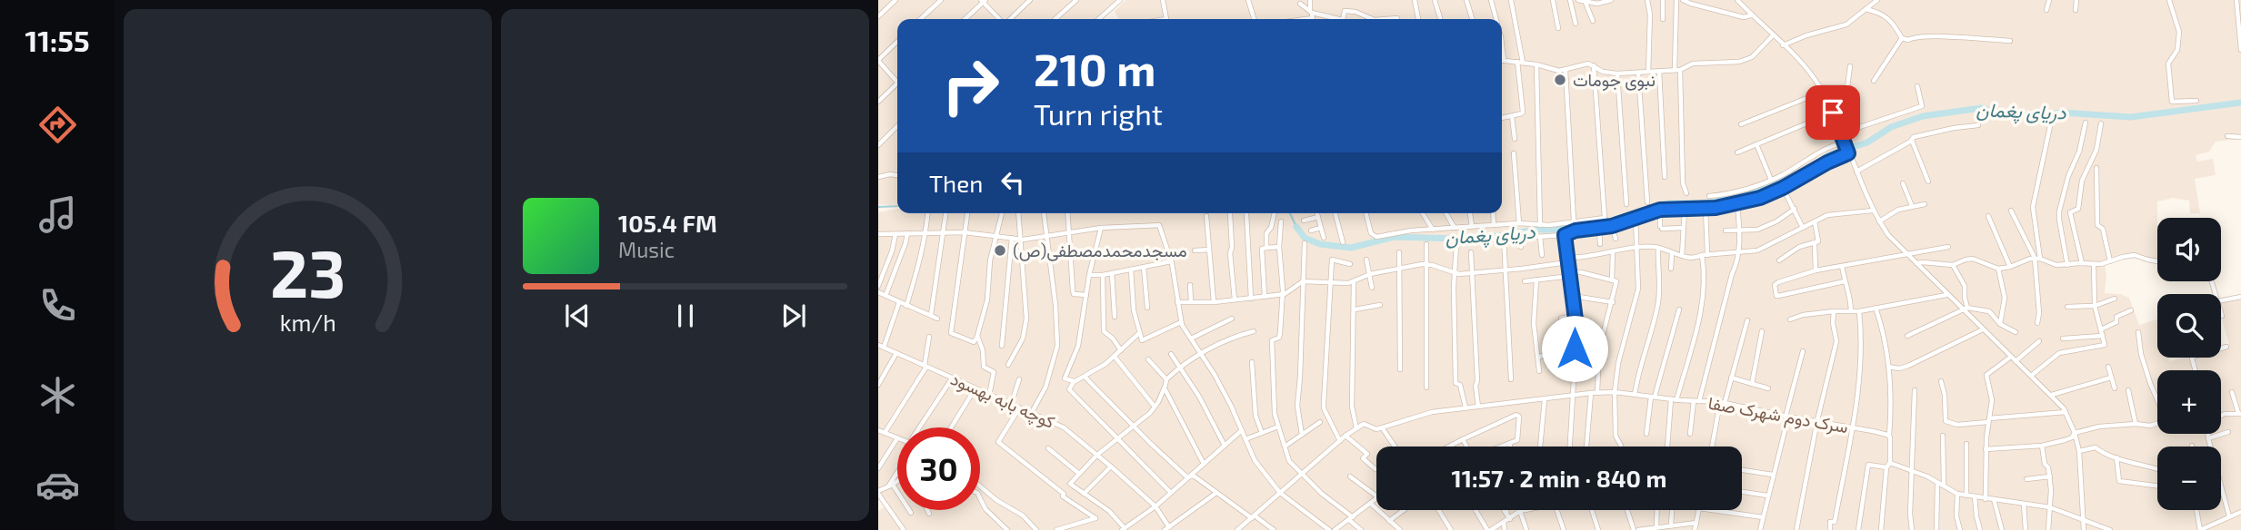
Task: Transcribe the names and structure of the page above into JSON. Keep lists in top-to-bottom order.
{
  "streets": {
    "street": ["کوچه بابه بهسود", "سرک دوم شهرک صفا"]
  },
  "water": ["دریای پغمان"],
  "places": ["نبوی جومات", "مسجدمحمدمصطفی(ص)"],
  "page": {
    "tabs": "11:55",
    "turn": ["210 m", "Turn right"],
    "then": "Then",
    "song": ["105.4 FM", "Music"],
    "map_buttons": ["+", "−"],
    "limit": "30",
    "trip": "11:57 · 2 min · 840 m",
    "gauge": ["23", "km/h"]
  }
}
